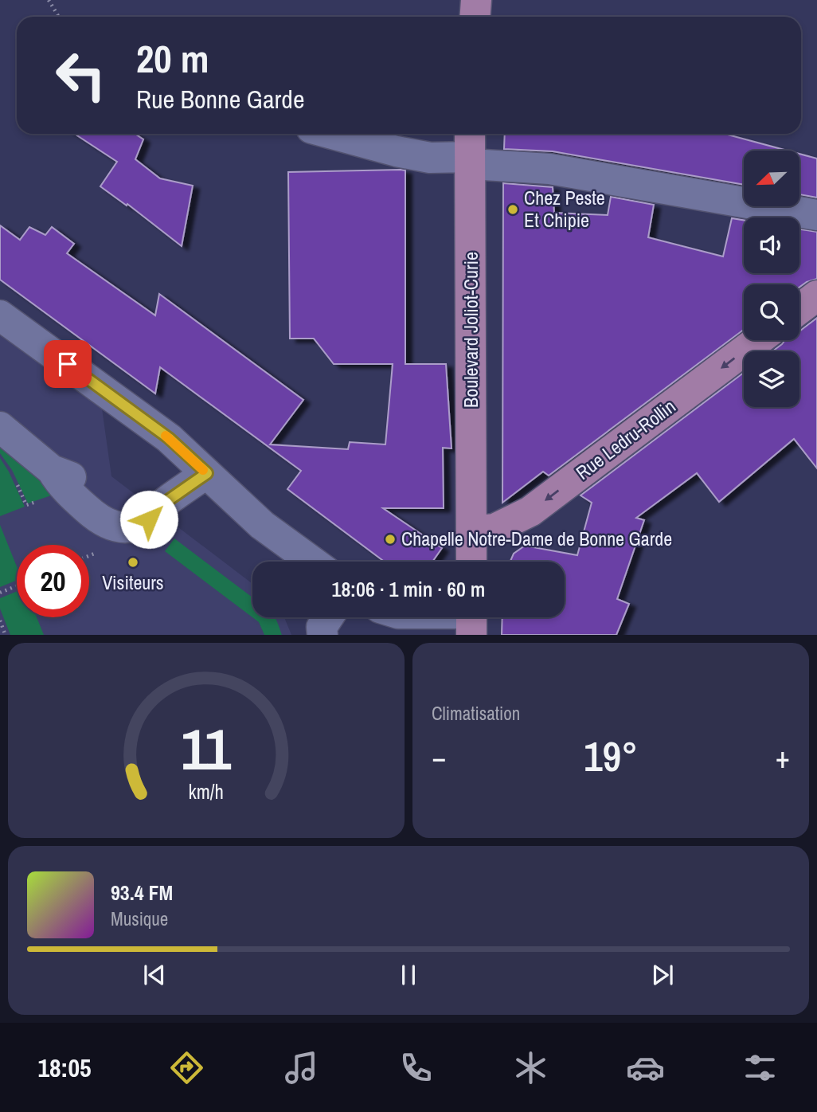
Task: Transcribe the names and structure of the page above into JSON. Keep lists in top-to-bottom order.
{
  "streets": {
    "main road": ["Boulevard Joliot-Curie", "Rue Ledru-Rollin"]
  },
  "crossings": [
    ["Boulevard Joliot-Curie", "Rue Ledru-Rollin"]
  ],
  "one_way": ["Rue Ledru-Rollin"],
  "places": ["Chez Peste Et Chipie", "Chapelle Notre-Dame de Bonne Garde", "Visiteurs"],
  "north": "bottom left",
  "page": {
    "turn": ["20 m", "Rue Bonne Garde"],
    "limit": "20",
    "trip": "18:06 · 1 min · 60 m",
    "tile": "Climatisation",
    "heat": ["−", "19°", "+"],
    "song": ["93.4 FM", "Musique"],
    "tabs": "18:05",
    "gauge": ["11", "km/h"]
  }
}
